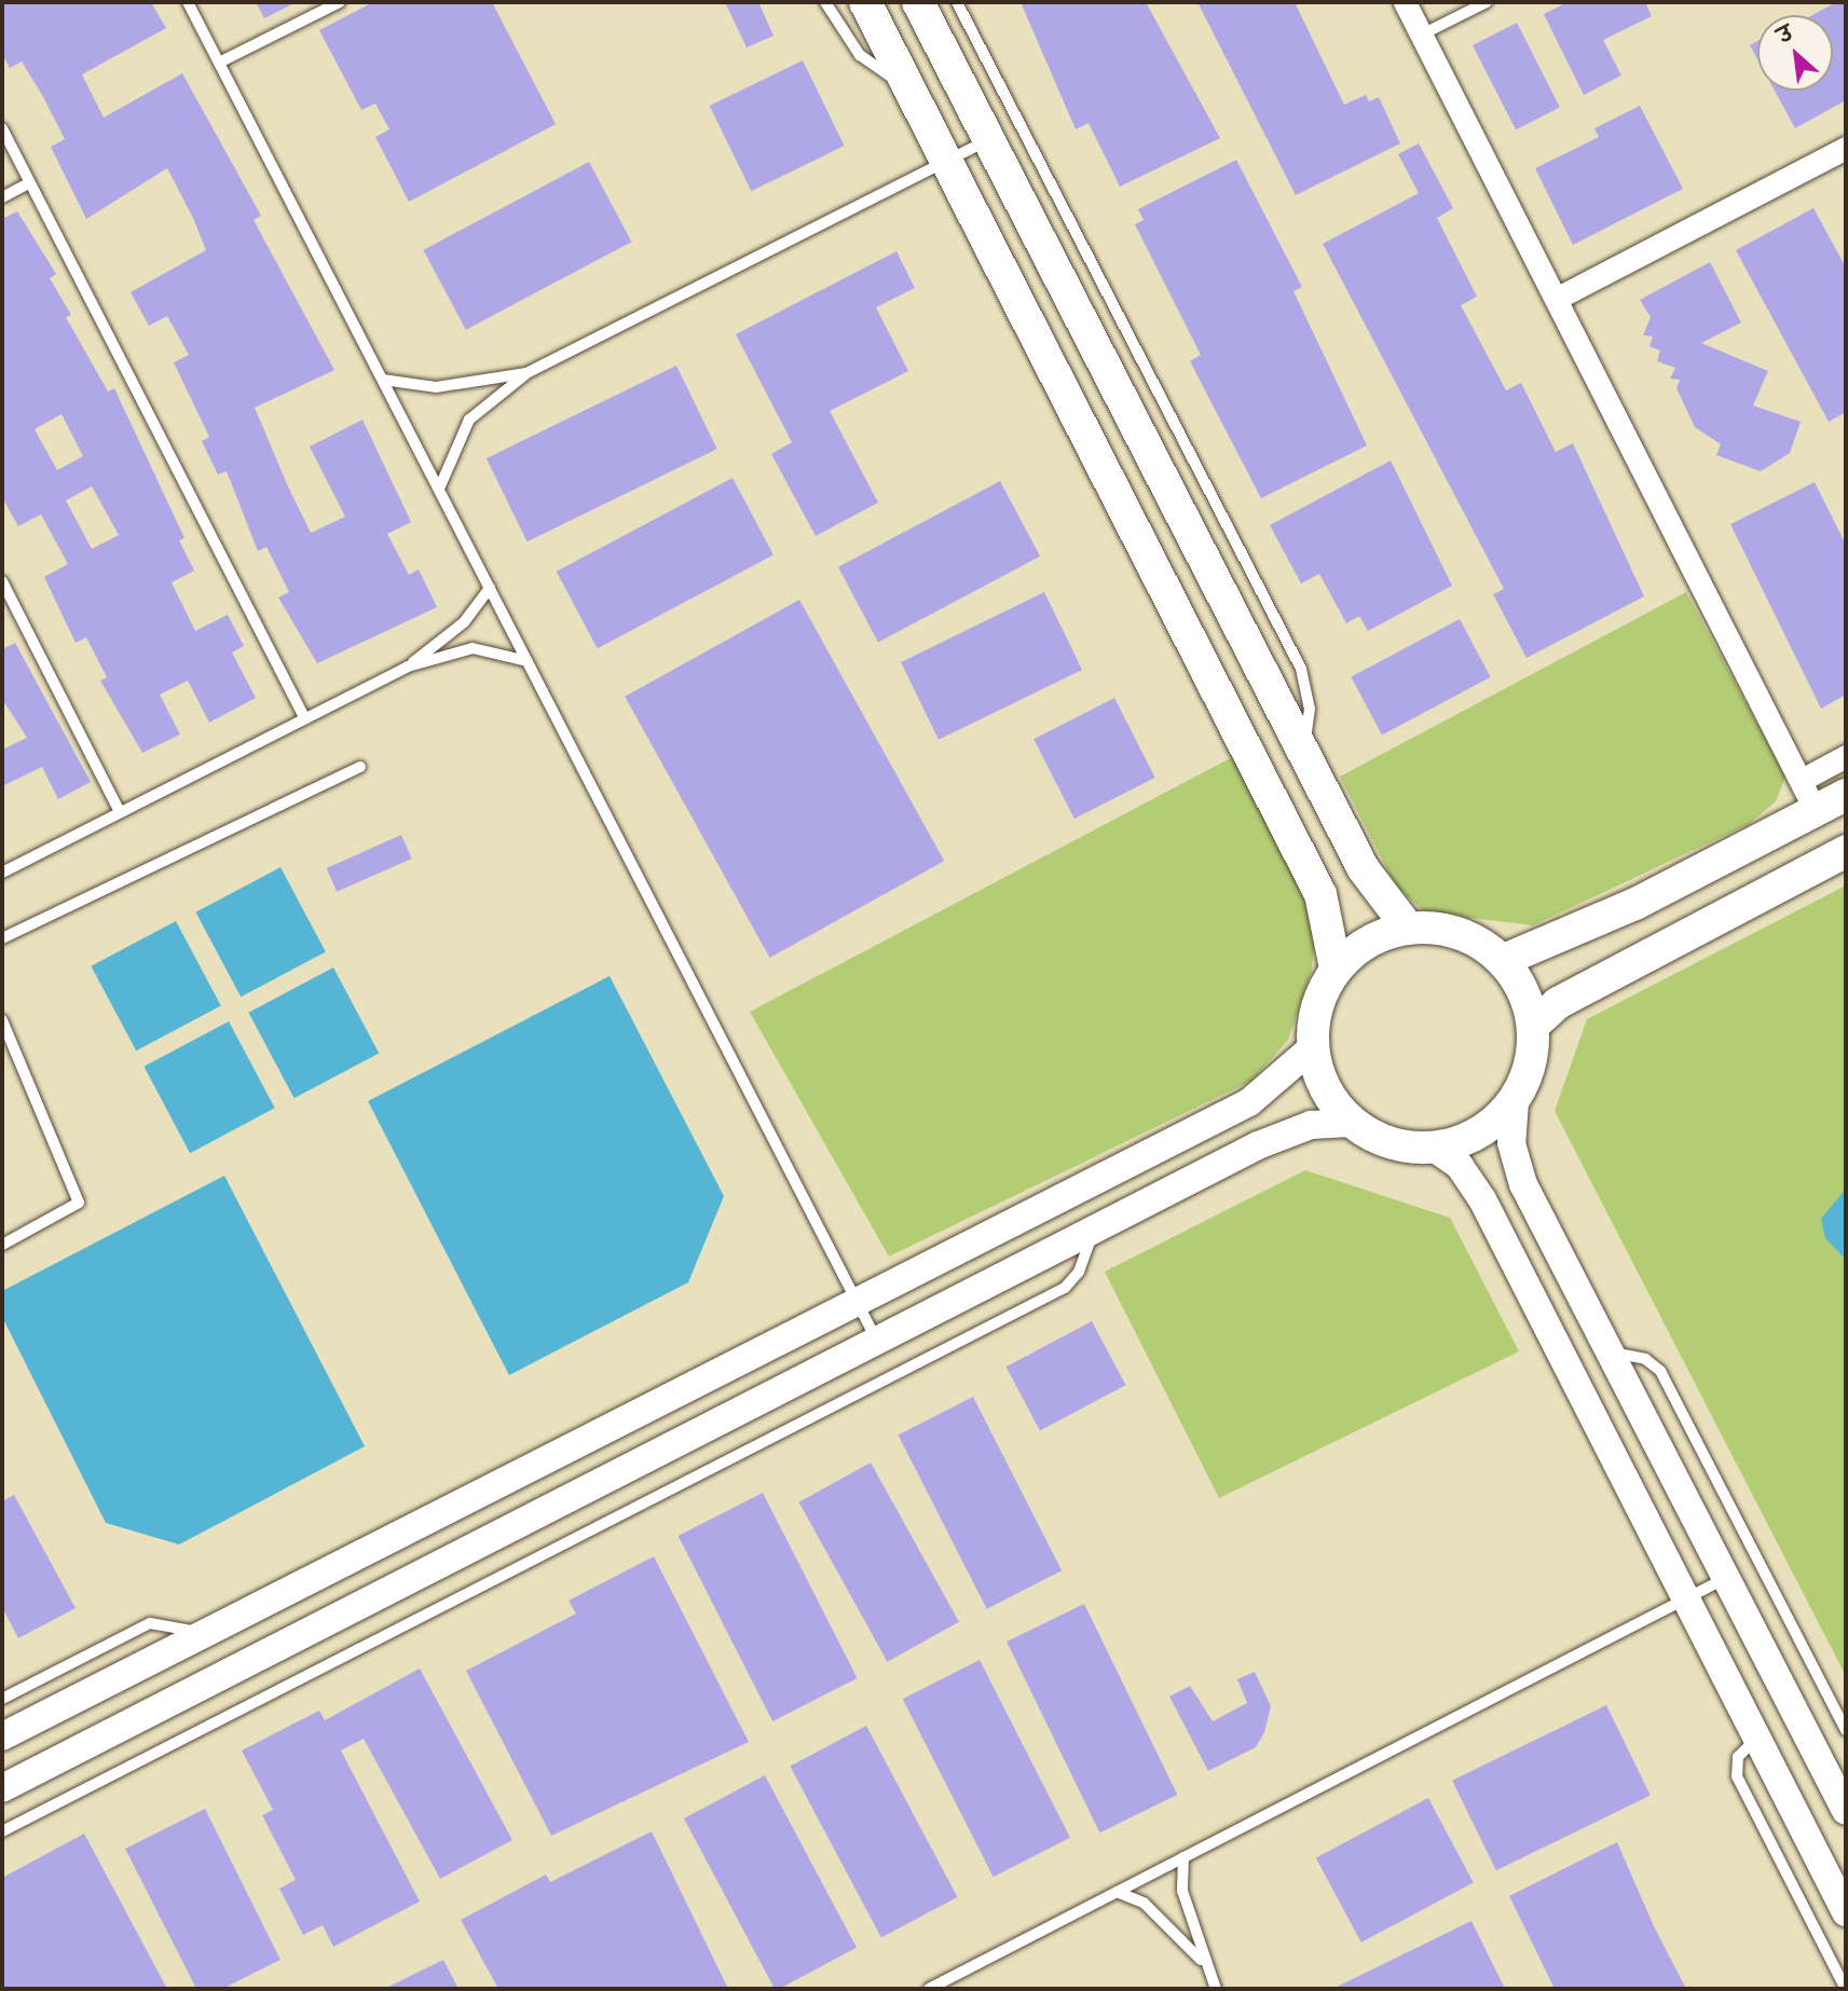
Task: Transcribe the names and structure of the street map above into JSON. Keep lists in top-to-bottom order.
{
  "north": "top left"
}
